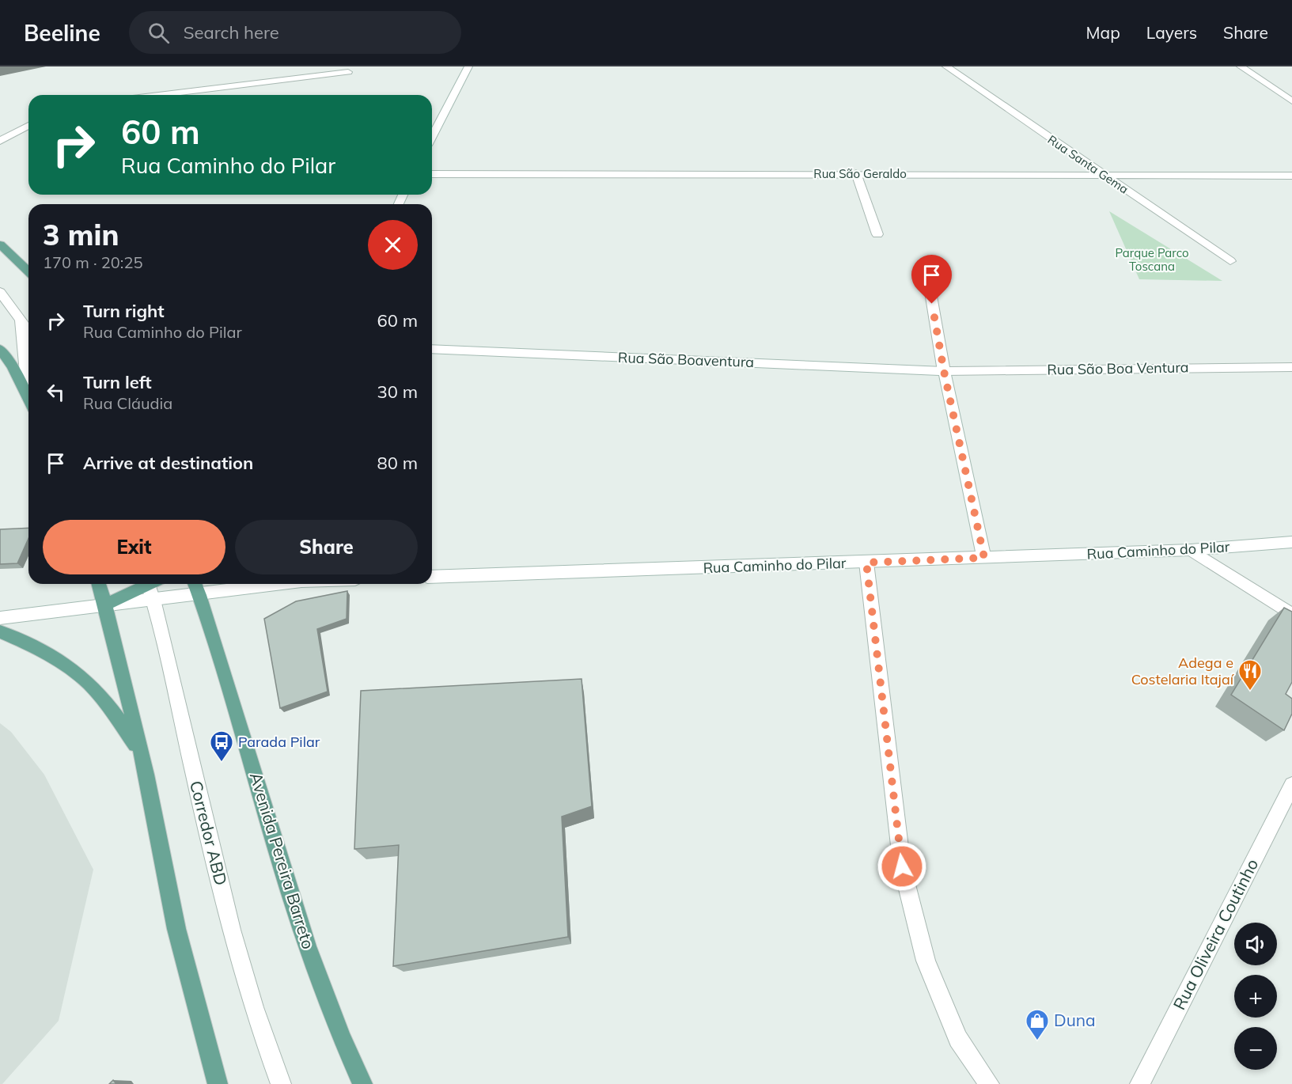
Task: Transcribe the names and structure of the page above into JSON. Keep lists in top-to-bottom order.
{
  "streets": {
    "main road": ["Avenida Pereira Barreto"],
    "street": [
      "Rua Santa Gema",
      "Rua São Geraldo",
      "Rua São Boaventura",
      "Rua São Boa Ventura",
      "Rua Caminho do Pilar",
      "Corredor ABD",
      "Rua Oliveira Coutinho"
    ]
  },
  "crossings": [
    ["Rua Santa Gema", "Rua São Geraldo"],
    ["Rua São Boaventura", "Rua São Boa Ventura"]
  ],
  "parks": ["Parque Parco Toscana"],
  "places": {
    "restaurant": ["Adega e Costelaria Itajaí"],
    "bus stop": ["Parada Pilar"],
    "shop": ["Duna"]
  },
  "page": {
    "header": "Beeline",
    "search": "Search here",
    "nav": ["Map", "Layers", "Share"],
    "turn": ["60 m", "Rua Caminho do Pilar"],
    "heading": ["3 min", "170 m · 20:25"],
    "list": [
      {
        "name": "Turn right",
        "note": "Rua Caminho do Pilar",
        "value": "60 m"
      },
      {
        "name": "Turn left",
        "note": "Rua Cláudia",
        "value": "30 m"
      },
      {
        "name": "Arrive at destination",
        "value": "80 m"
      }
    ],
    "buttons": ["Exit", "Share"],
    "map_buttons": ["+", "−"]
  }
}
